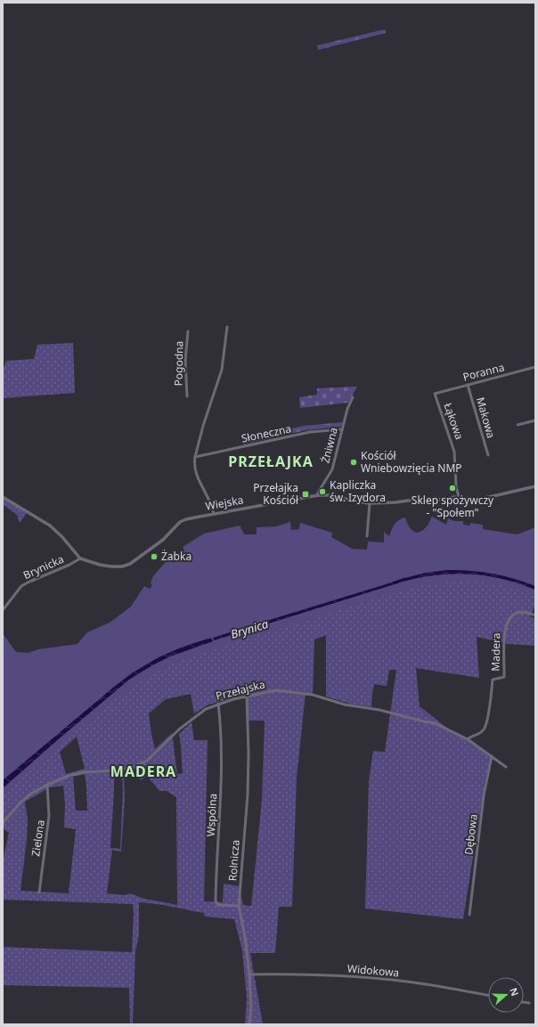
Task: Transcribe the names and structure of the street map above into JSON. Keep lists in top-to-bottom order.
{
  "streets": {
    "street": [
      "Pogodna",
      "Poranna",
      "Makowa",
      "Łąkowa",
      "Słoneczna",
      "Żniwna",
      "Wiejska",
      "Brynicka",
      "Madera",
      "Przełajska",
      "Wspólna",
      "Dębowa",
      "Zielona",
      "Rolnicza",
      "Widokowa"
    ]
  },
  "crossings": [
    ["Poranna", "Makowa"],
    ["Poranna", "Łąkowa"],
    ["Łąkowa", "Wiejska"],
    ["Słoneczna", "Żniwna"],
    ["Żniwna", "Wiejska"],
    ["Wiejska", "Brynicka"],
    ["Madera", "Przełajska"],
    ["Przełajska", "Wspólna"],
    ["Przełajska", "Dębowa"],
    ["Przełajska", "Zielona"],
    ["Przełajska", "Rolnicza"],
    ["Wspólna", "Rolnicza"],
    ["Rolnicza", "Widokowa"]
  ],
  "districts": ["PRZEŁAJKA", "MADERA"],
  "water": ["Brynica"],
  "places": {
    "other": [
      "Kościół Wniebowzięcia NMP",
      "Sklep spożywczy - \"Społem\"",
      "Kapliczka św. Izydora",
      "Żabka"
    ],
    "transit": ["Przełajka Kościół"]
  },
  "north": "right"
}
